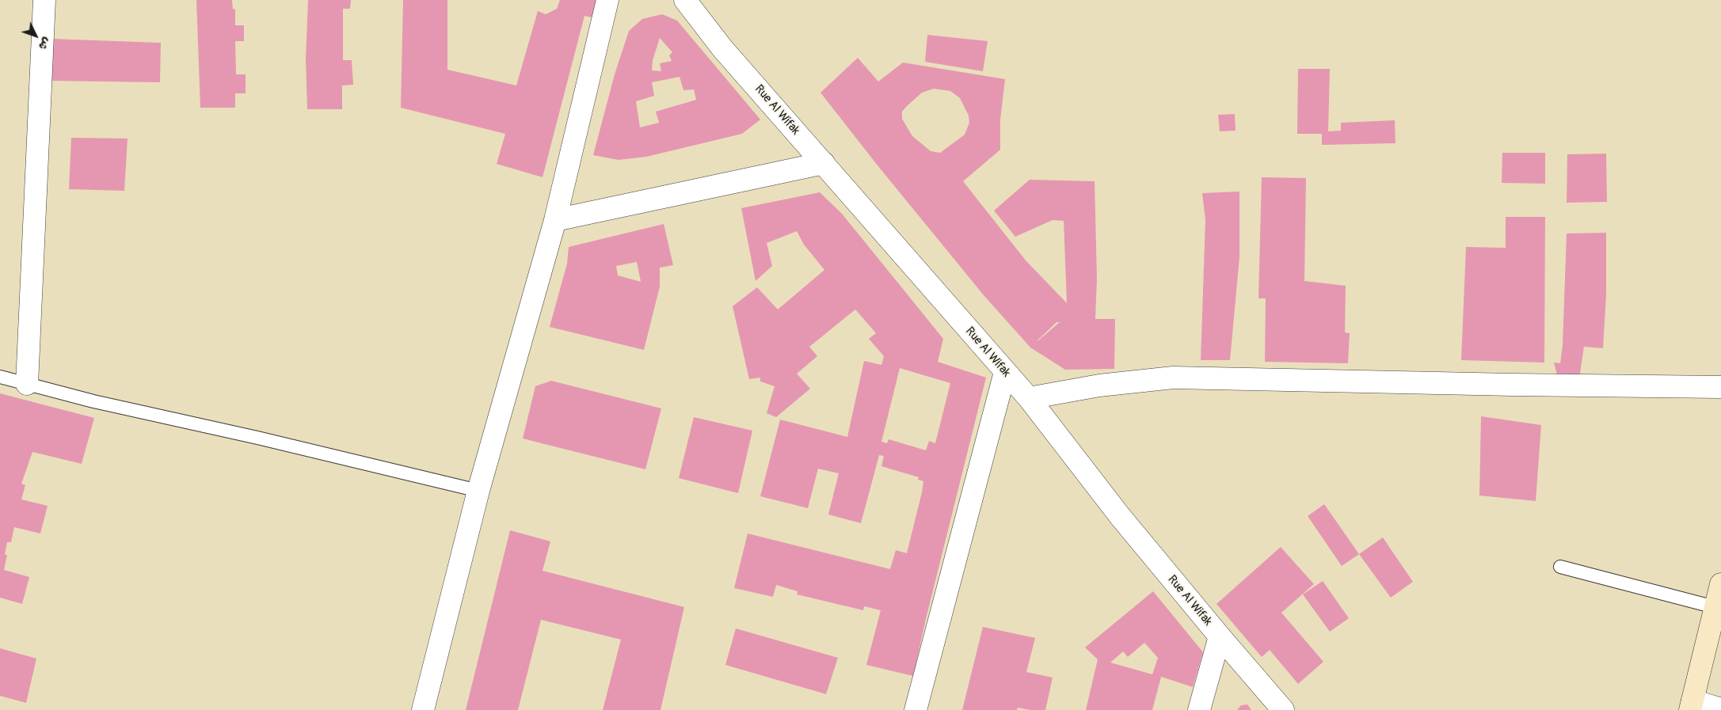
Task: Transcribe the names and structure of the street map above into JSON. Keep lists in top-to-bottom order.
{
  "streets": {
    "street": ["Rue Al Wifak"]
  },
  "north": "bottom right"
}
